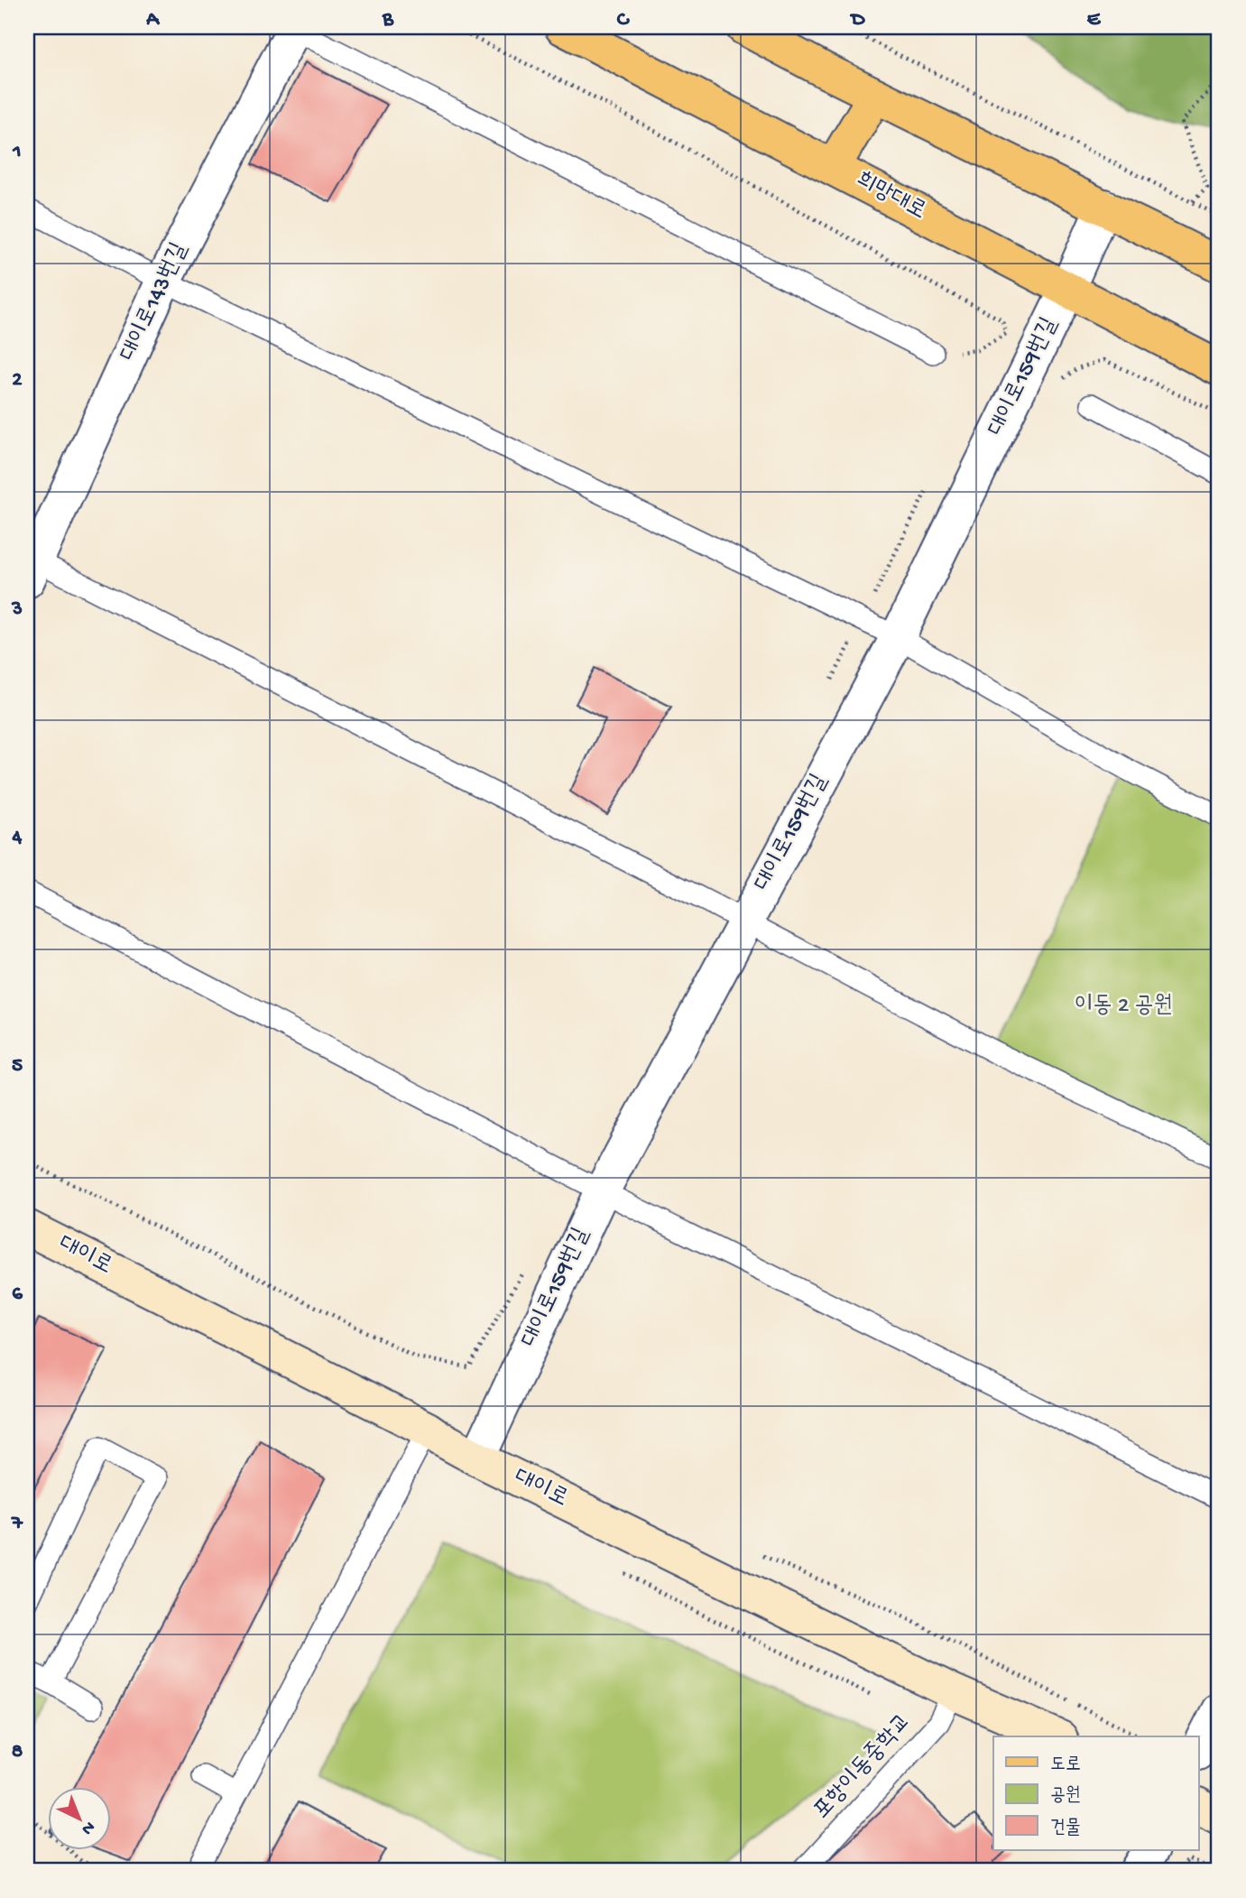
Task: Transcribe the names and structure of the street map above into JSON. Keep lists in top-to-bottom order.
{
  "streets": {
    "main road": ["희망대로"],
    "street": ["대이로143번길", "대이로159번길", "대이로"],
    "lane": ["포항이동중학교"]
  },
  "crossings": [
    ["희망대로", "대이로159번길"],
    ["대이로159번길", "대이로"],
    ["대이로", "포항이동중학교"]
  ],
  "parks": ["이동 2 공원"],
  "legend": ["도로", "공원", "건물"],
  "north": "bottom right",
  "grid": {
    "columns": [
      "A",
      "B",
      "C",
      "D",
      "E"
    ],
    "rows": [
      "1",
      "2",
      "3",
      "4",
      "5",
      "6",
      "7",
      "8"
    ]
  }
}
